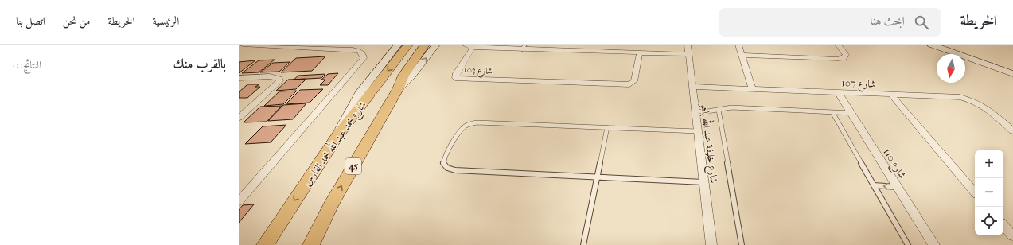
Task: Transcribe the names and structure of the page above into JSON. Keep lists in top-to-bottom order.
{
  "streets": {
    "main road": ["شارع محمد عبد الله محمد الفارس", "45"],
    "street": [
      "شارع 103",
      "شارع 107",
      "شارع خليفة عبد الله باهو",
      "شارع 110"
    ]
  },
  "crossings": [
    ["شارع 107", "شارع خليفة عبد الله باهو"],
    ["شارع 107", "شارع 110"]
  ],
  "north": "bottom",
  "page": {
    "header": "الخريطة",
    "search": "ابحث هنا",
    "nav": [
      "الرئيسية",
      "الخريطة",
      "من نحن",
      "اتصل بنا"
    ],
    "heading": ["بالقرب منك", "النتائج: 0"],
    "map_buttons": ["+", "−"]
  }
}
